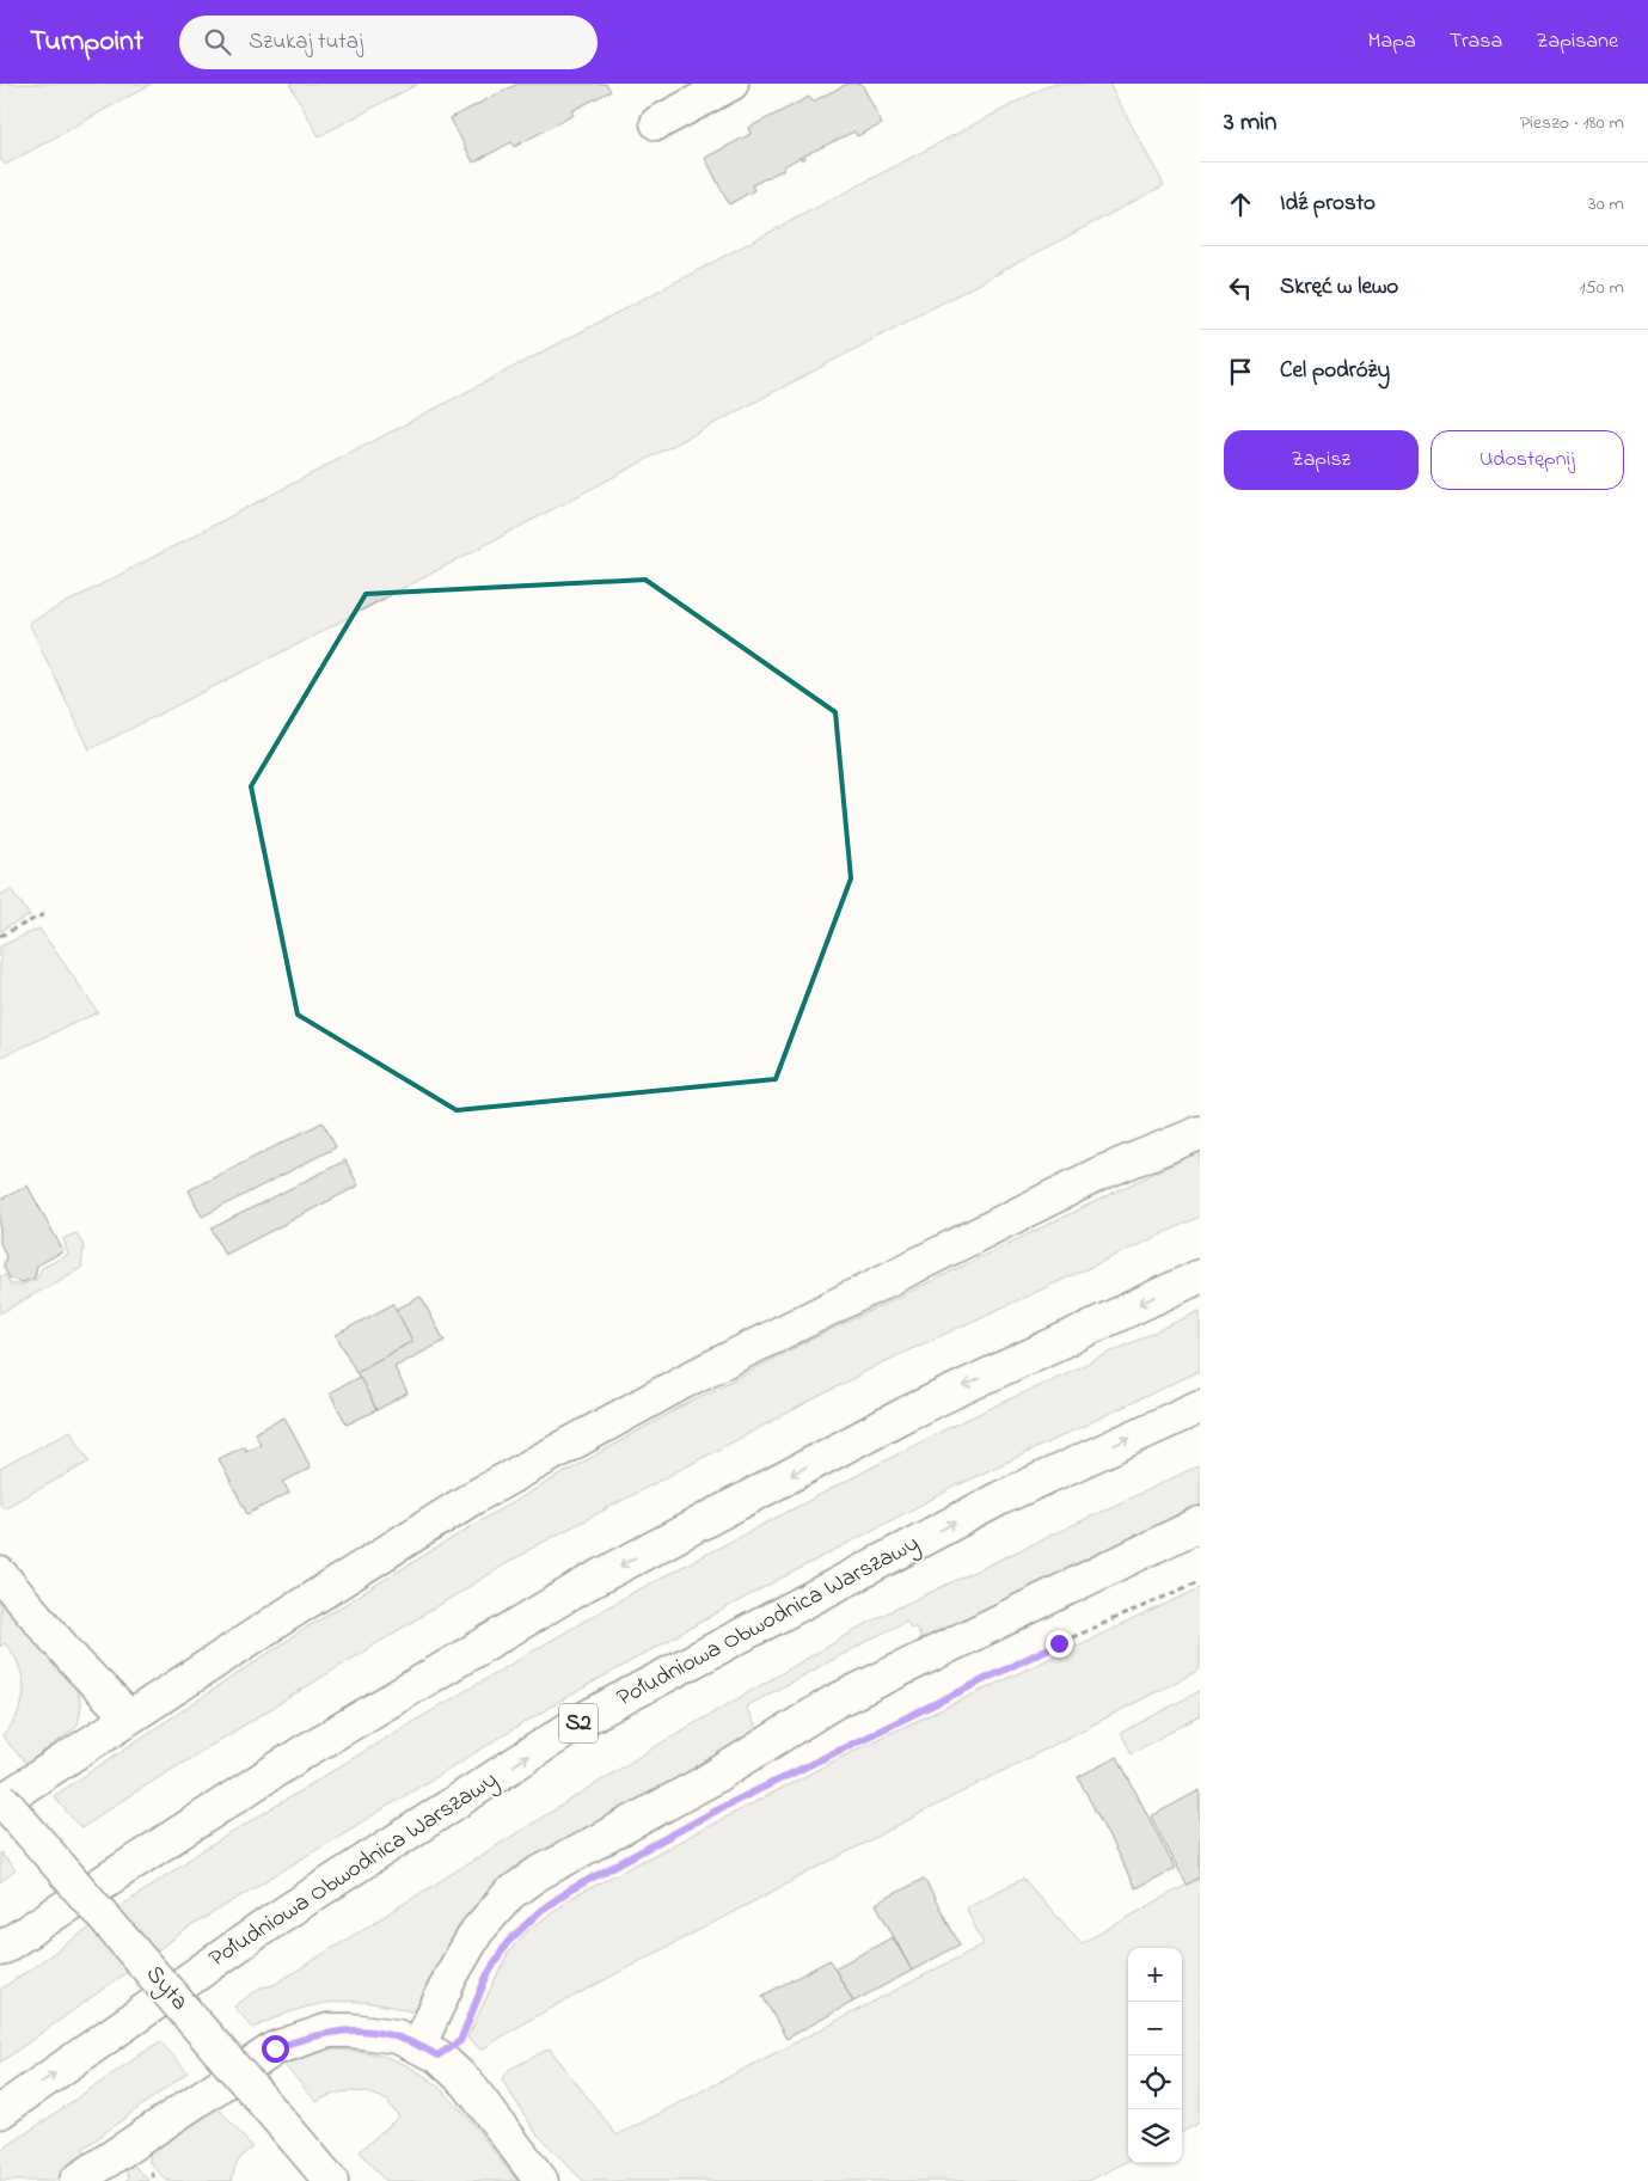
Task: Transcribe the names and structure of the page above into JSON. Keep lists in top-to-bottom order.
{
  "streets": {
    "main road": ["Południowa Obwodnica Warszawy", "S2", "Syta"]
  },
  "page": {
    "header": "Turnpoint",
    "search": "Szukaj tutaj",
    "nav": ["Mapa", "Trasa", "Zapisane"],
    "heading": ["3 min", "Pieszo · 180 m"],
    "list": [
      ["Idź prosto", "30 m"],
      ["Skręć w lewo", "150 m"],
      "Cel podróży"
    ],
    "buttons": ["Zapisz", "Udostępnij"],
    "map_buttons": ["+", "−"]
  }
}
